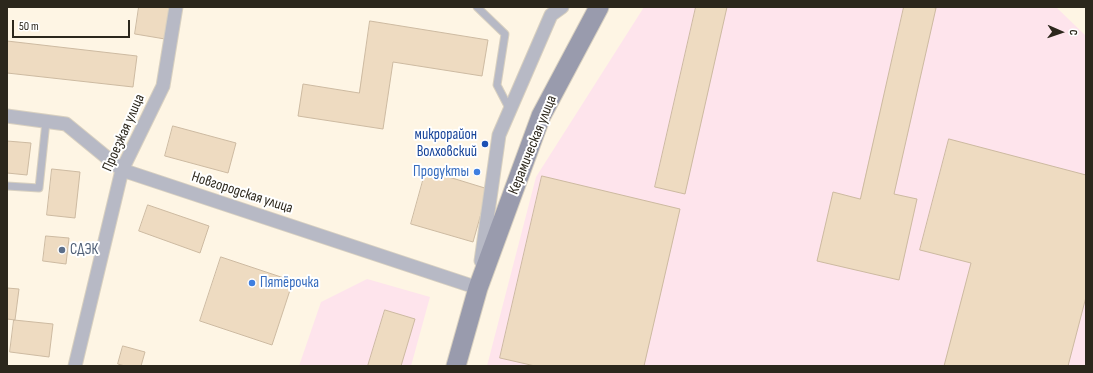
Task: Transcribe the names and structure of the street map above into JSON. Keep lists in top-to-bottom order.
{
  "streets": {
    "street": ["Проезжая улица", "Керамическая улица", "Новгородская улица"]
  },
  "crossings": [
    ["Проезжая улица", "Новгородская улица"],
    ["Керамическая улица", "Новгородская улица"]
  ],
  "places": [
    "микрорайон Волховский",
    "Продукты",
    "СДЭК",
    "Пятёрочка"
  ],
  "scale_bar": "50 m",
  "north": "right"
}
